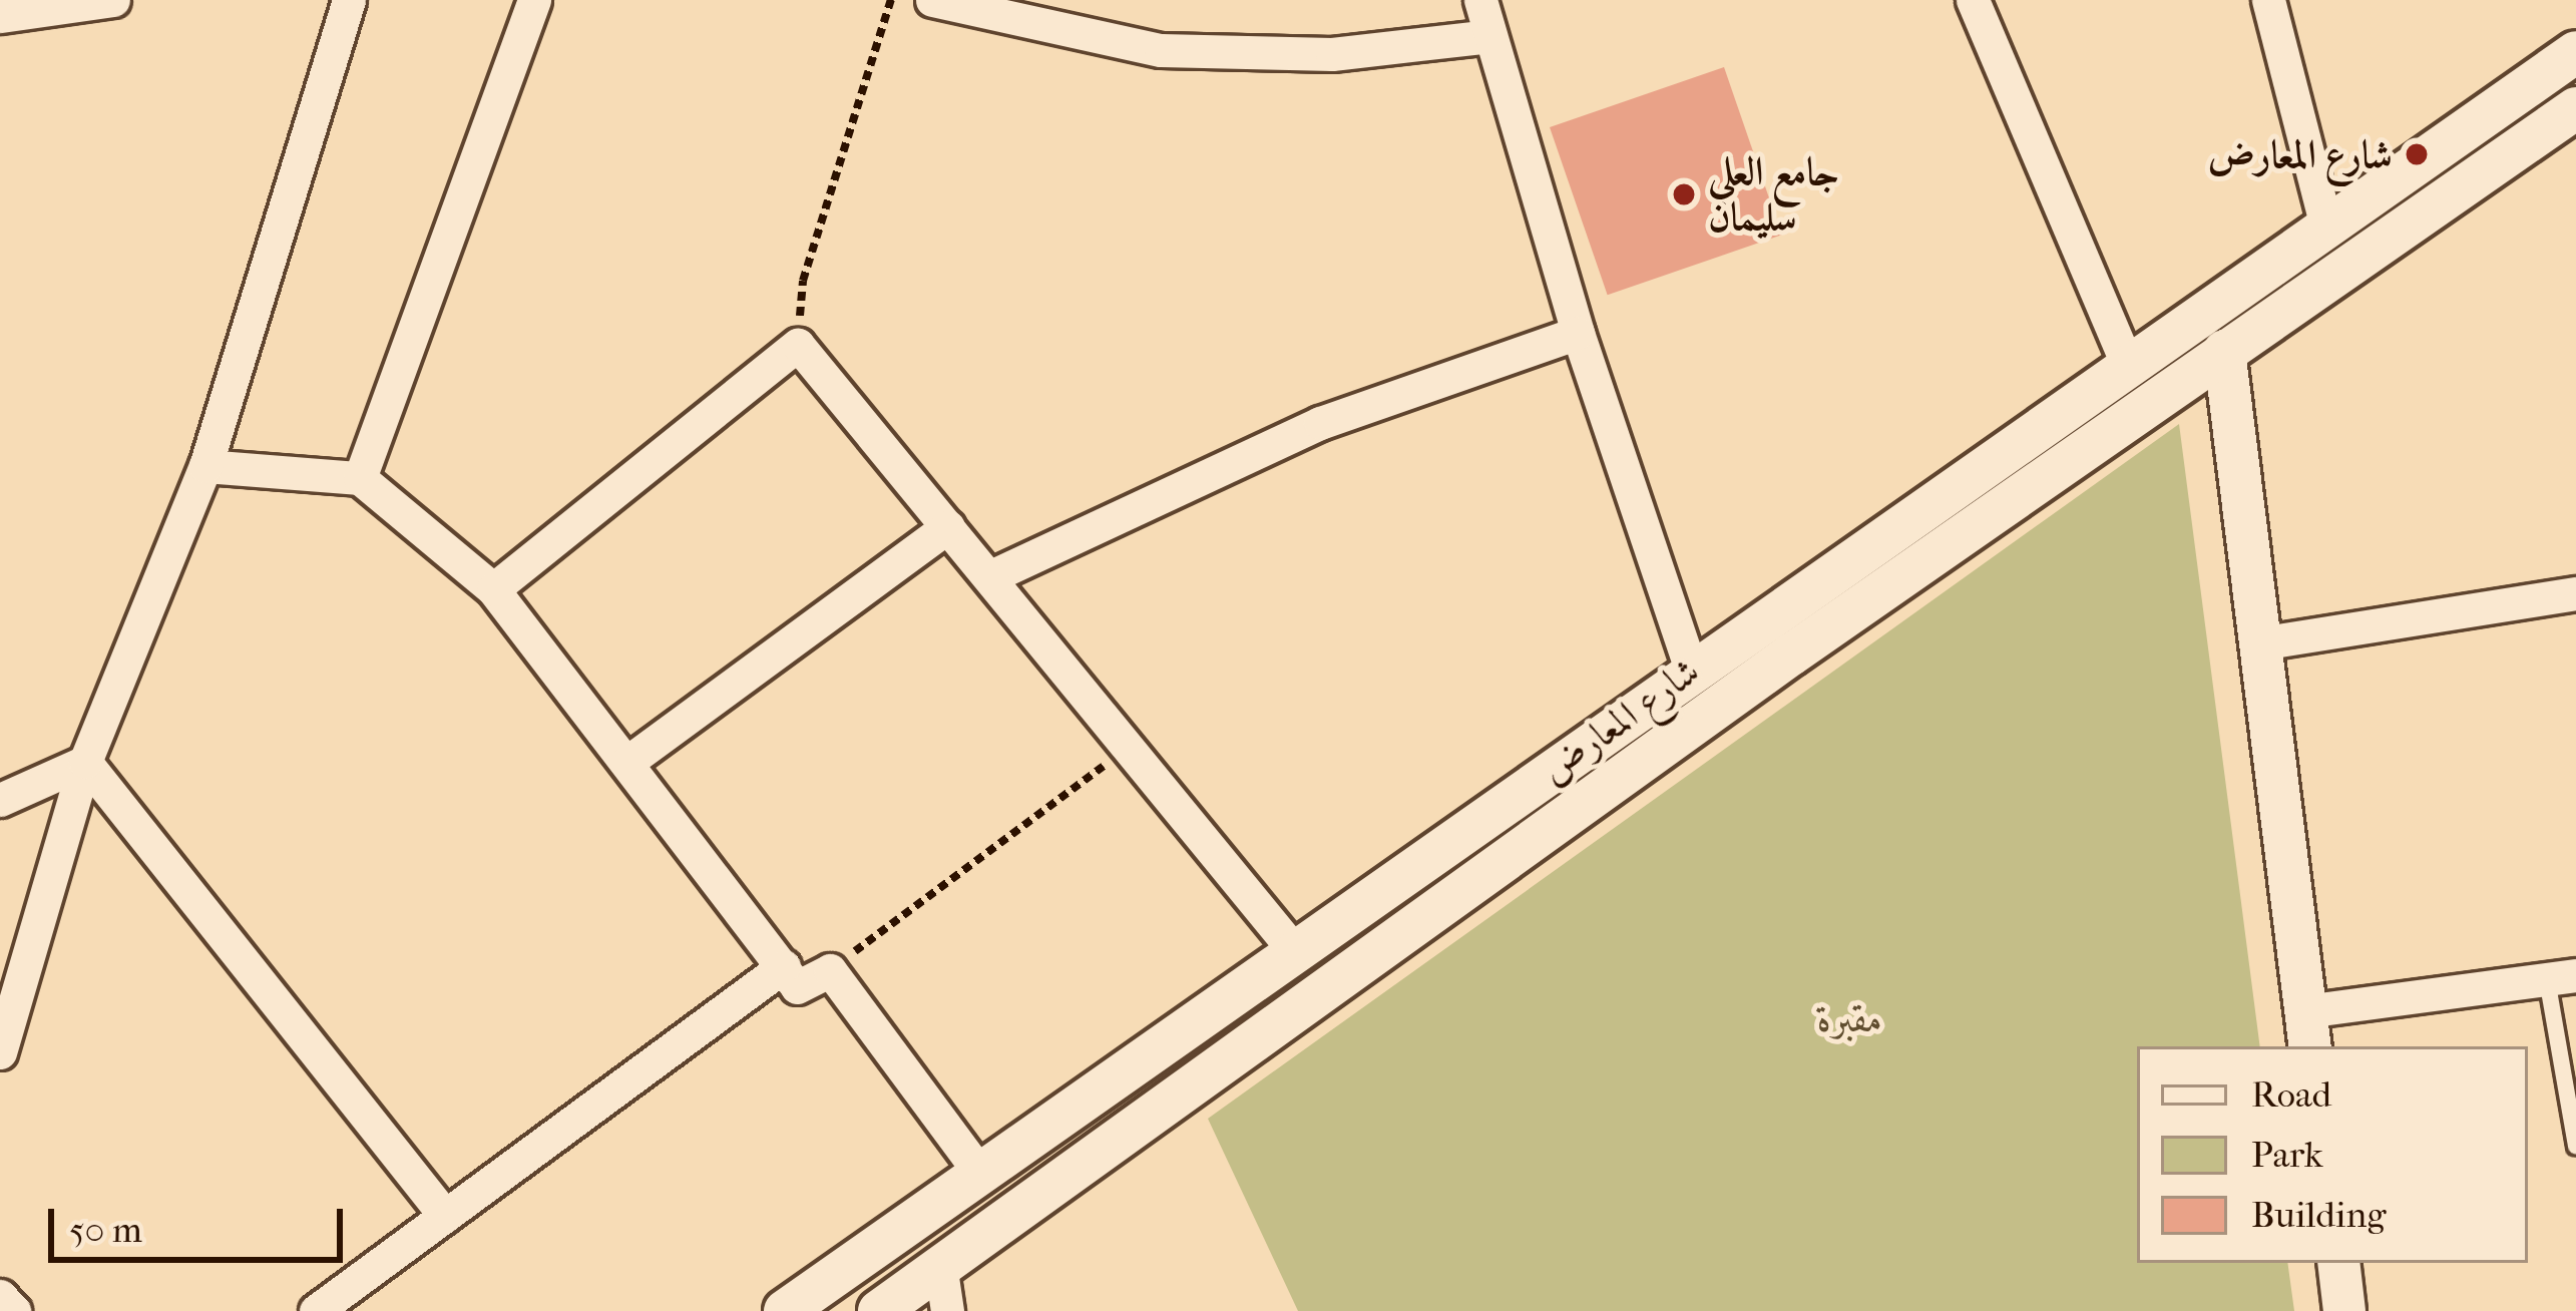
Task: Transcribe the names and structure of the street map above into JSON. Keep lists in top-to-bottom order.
{
  "streets": {
    "street": ["شارع المعارض"]
  },
  "parks": ["مقبرة"],
  "places": ["شارع المعارض", "جامع العلي سليمان"],
  "legend": ["Road", "Park", "Building"],
  "scale_bar": "50 m"
}
